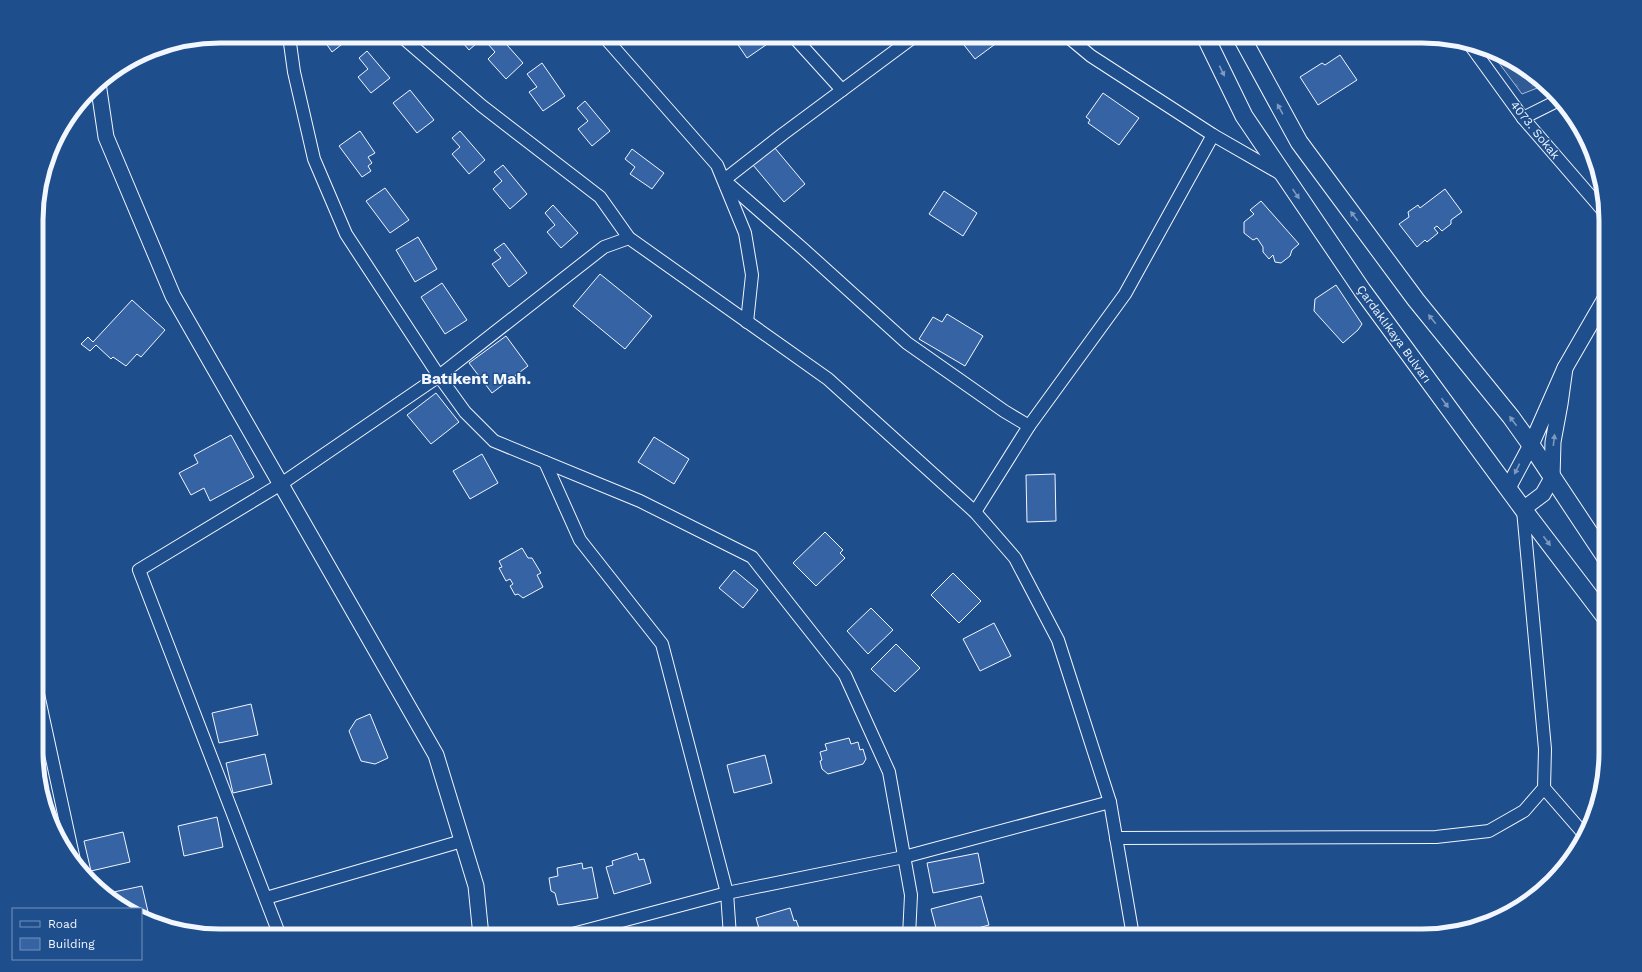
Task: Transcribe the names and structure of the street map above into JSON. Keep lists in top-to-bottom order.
{
  "streets": {
    "main road": ["Çardaklıkaya Bulvarı"],
    "street": ["4073. Sokak"]
  },
  "districts": ["Batıkent Mah."],
  "legend": ["Road", "Building"]
}
